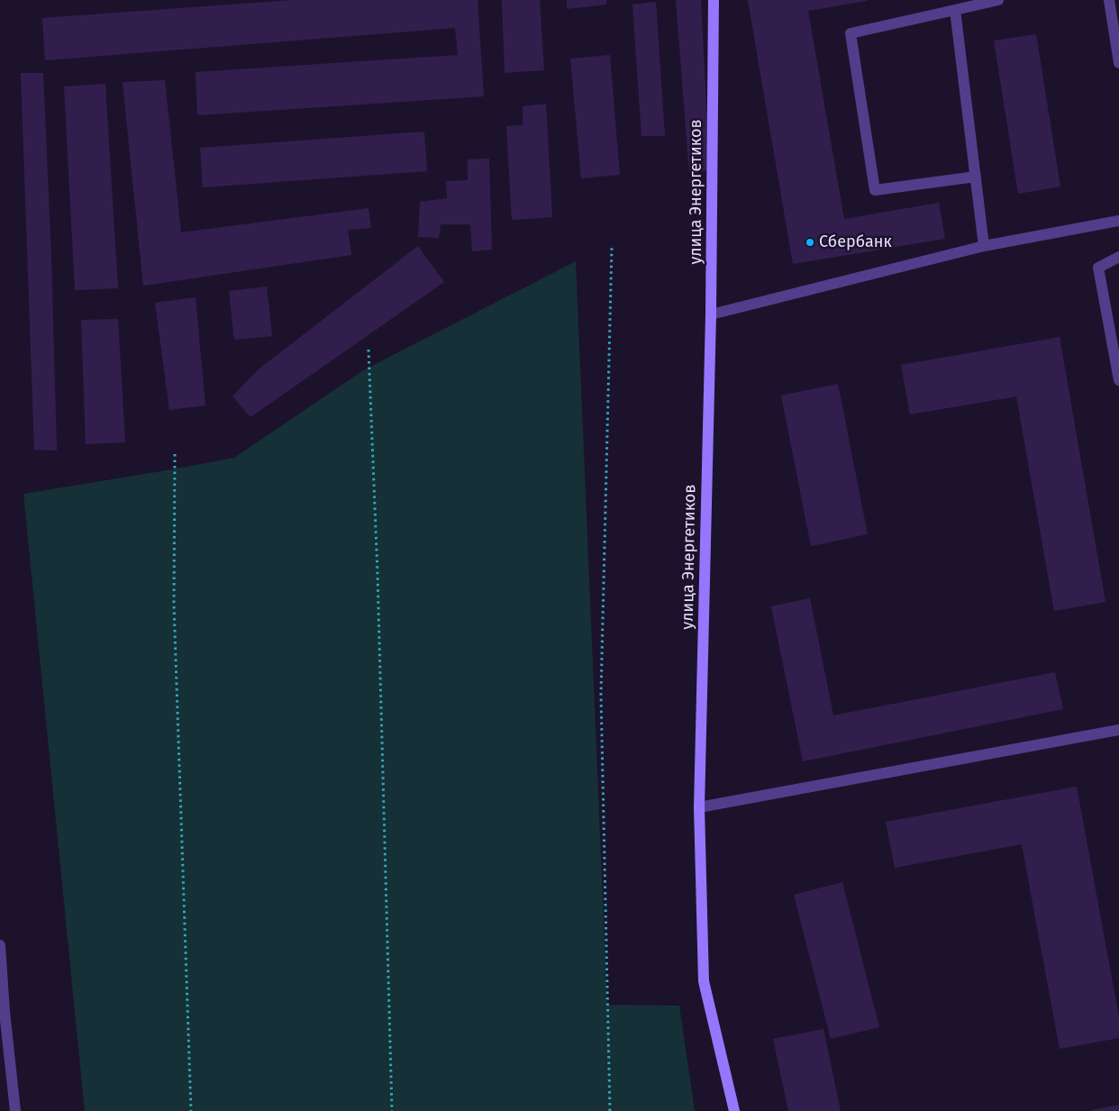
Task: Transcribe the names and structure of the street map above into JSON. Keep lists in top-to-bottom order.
{
  "streets": {
    "street": ["улица Энергетиков"]
  },
  "places": ["Сбербанк"]
}
